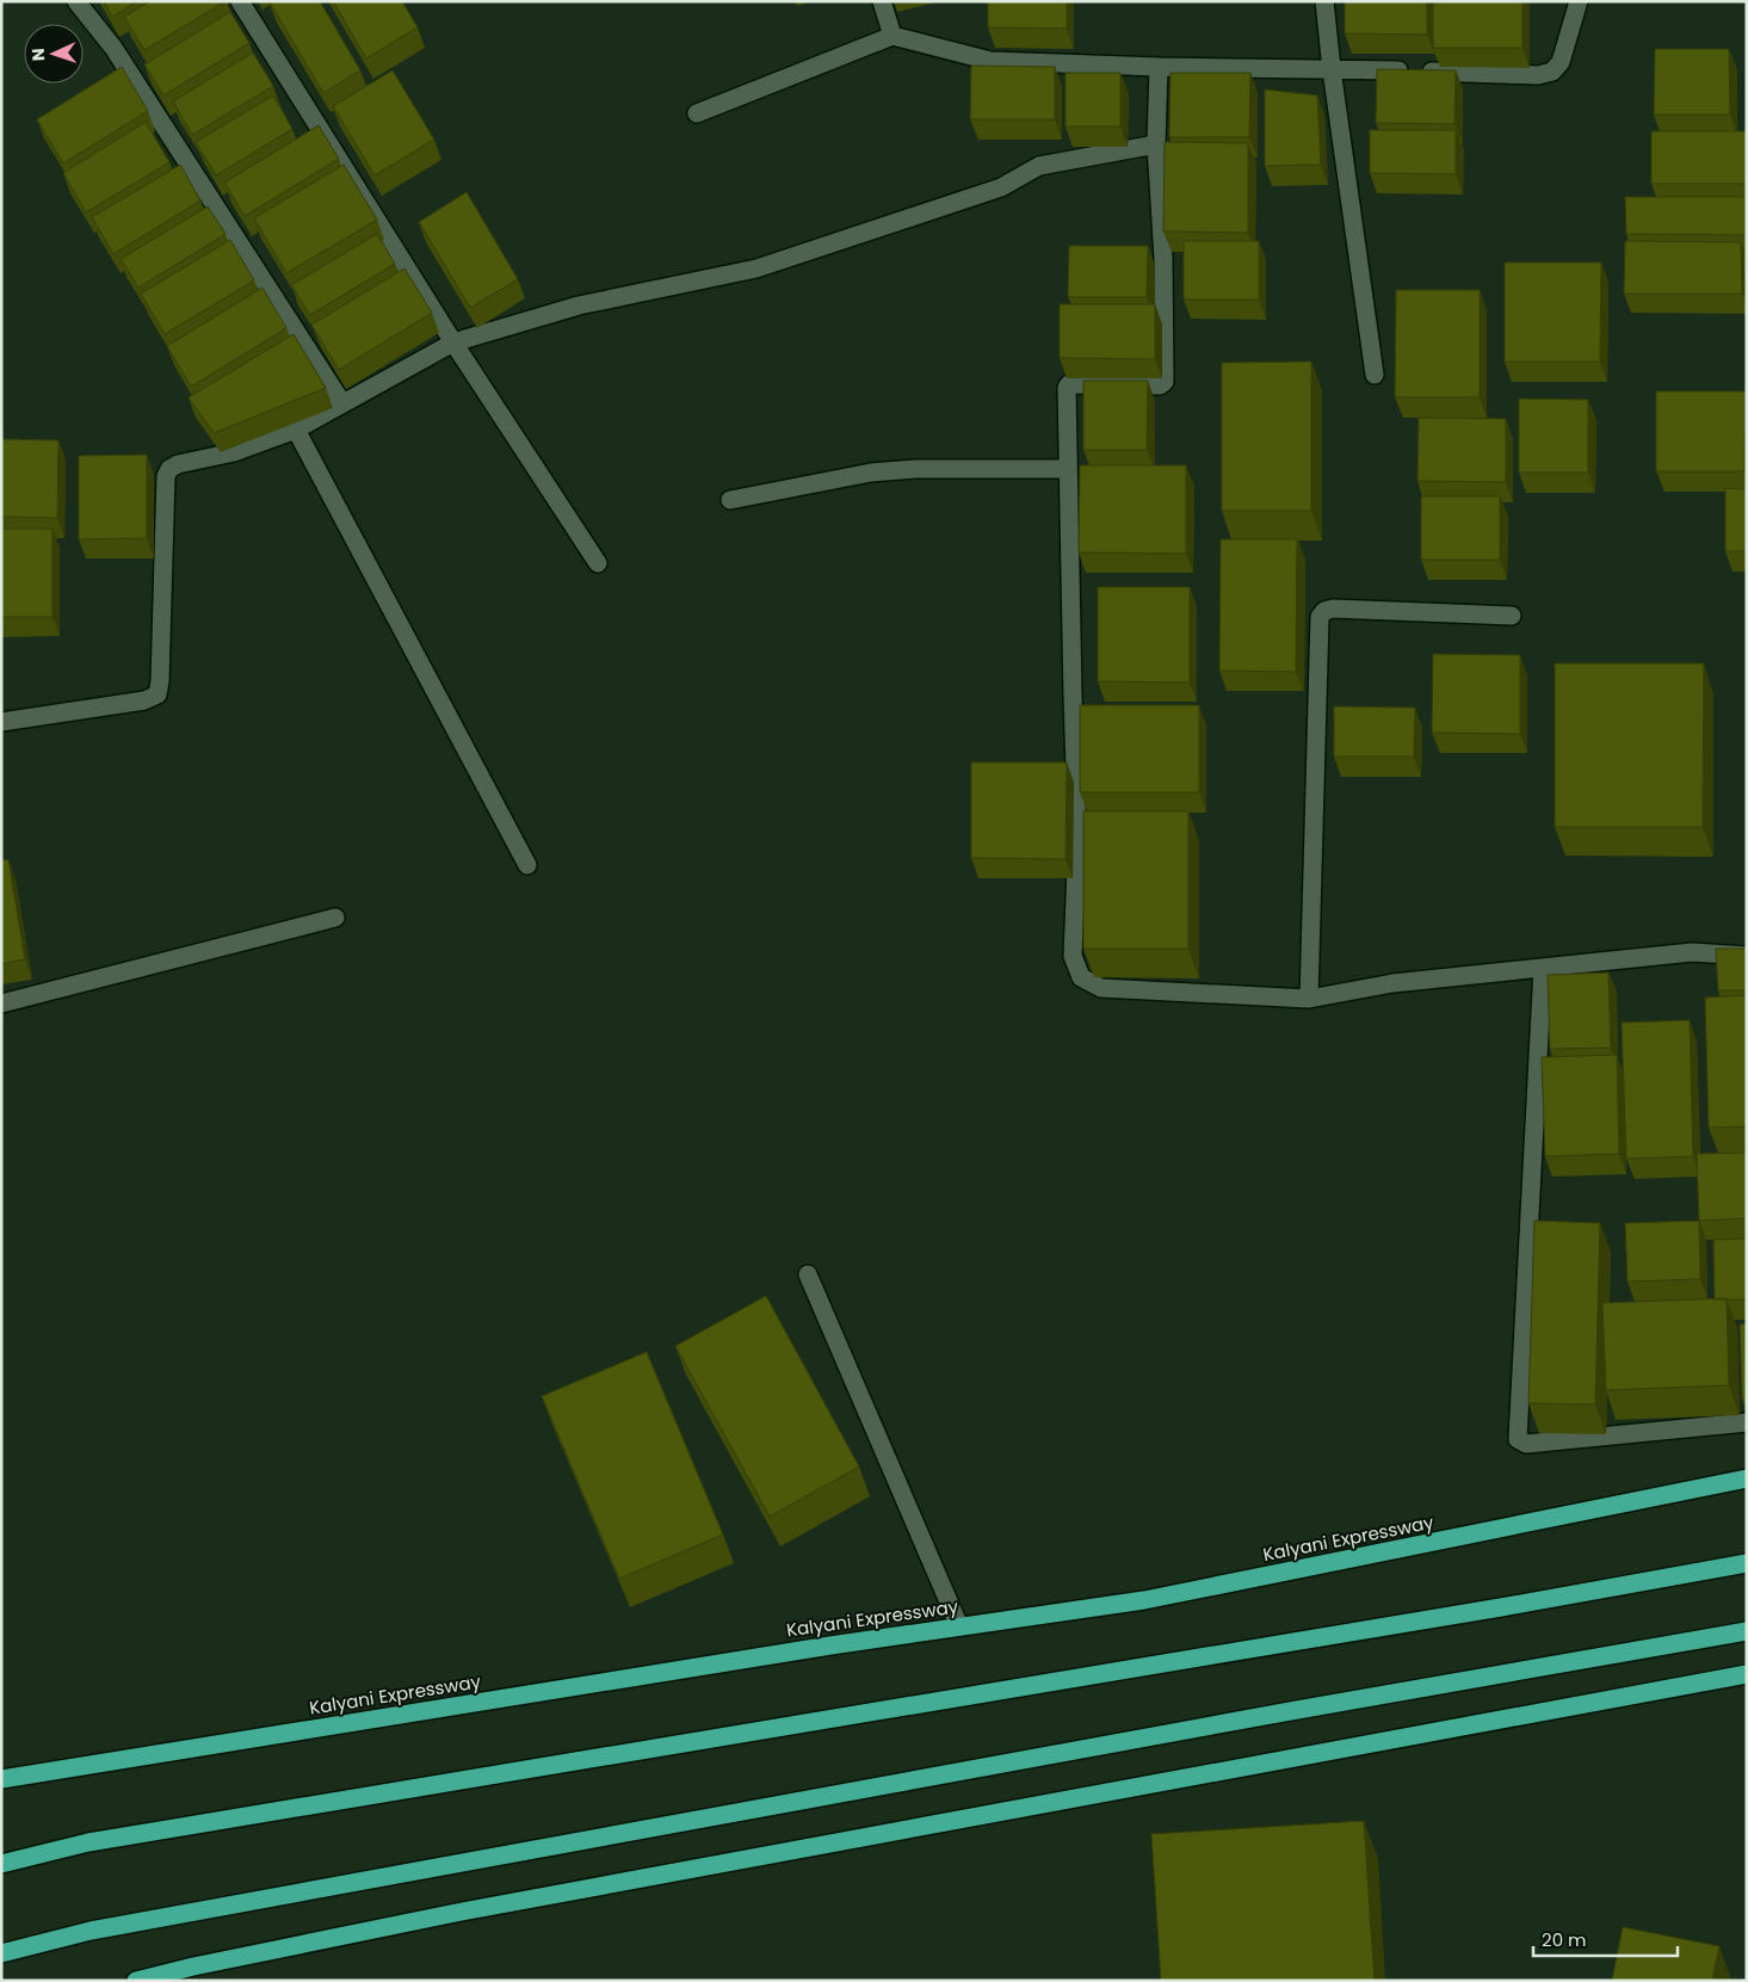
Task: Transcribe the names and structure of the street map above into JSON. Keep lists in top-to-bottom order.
{
  "streets": {
    "highway": ["Kalyani Expressway"]
  },
  "scale_bar": "20 m",
  "north": "left"
}
